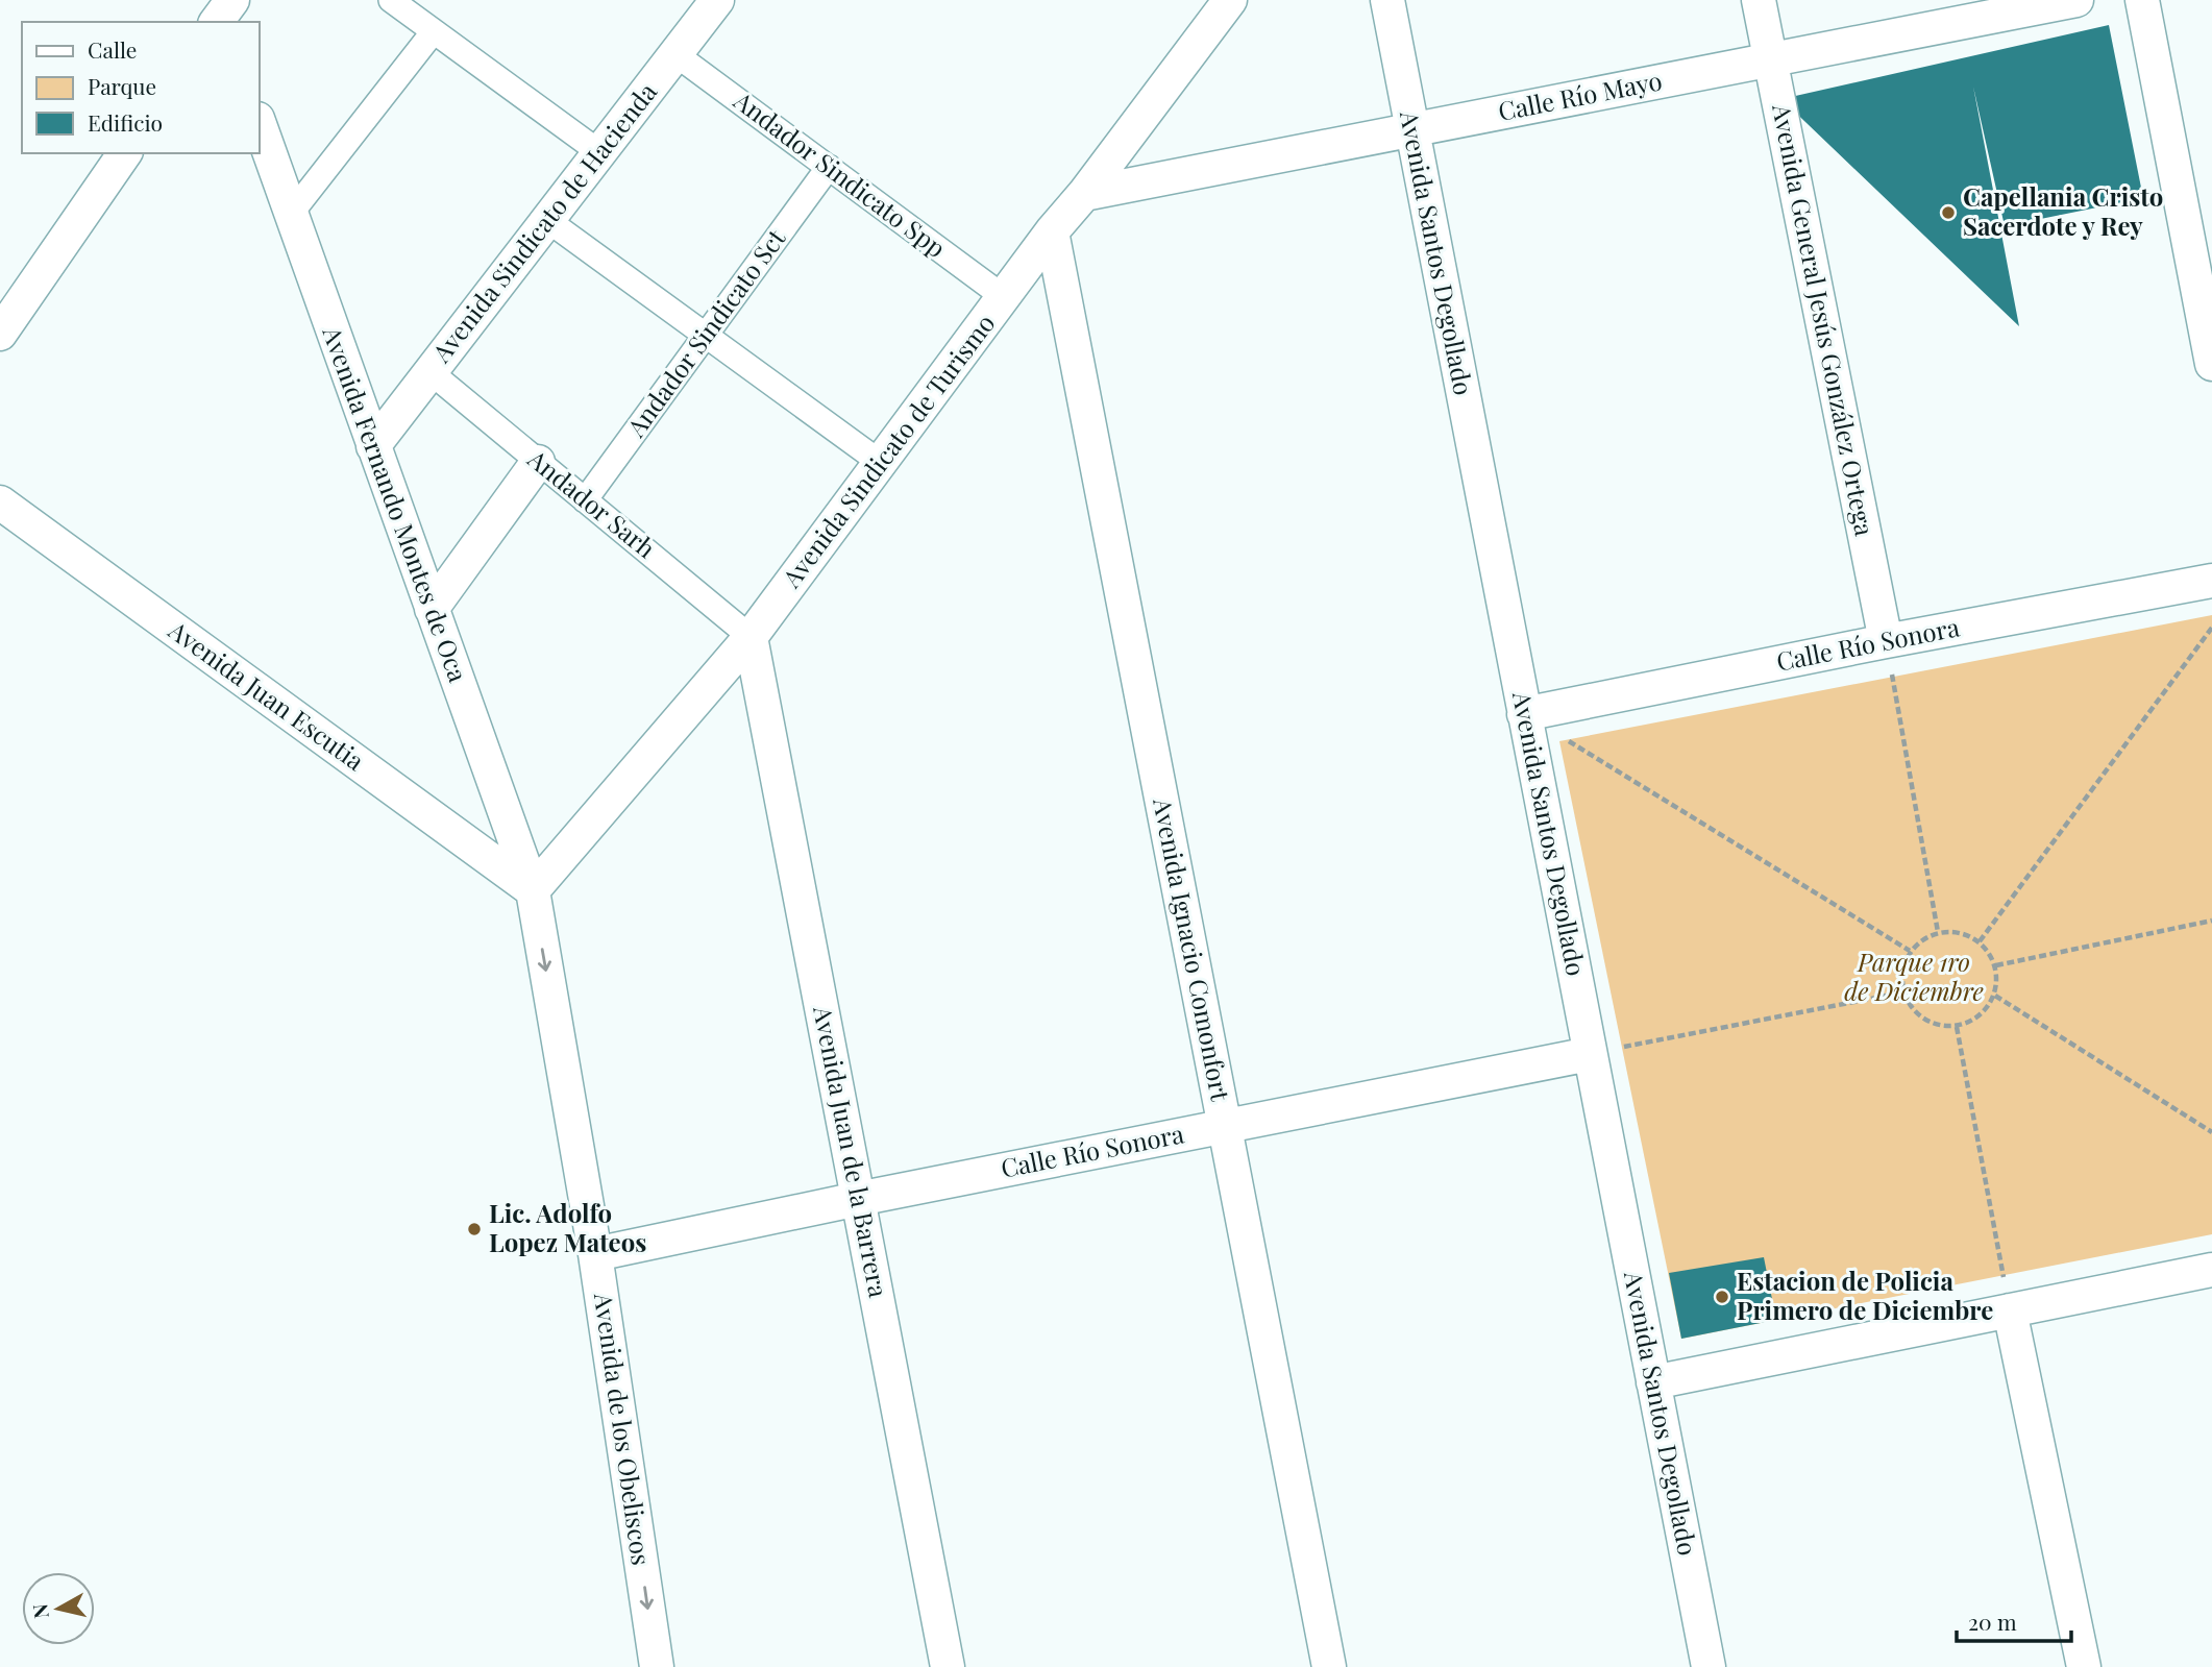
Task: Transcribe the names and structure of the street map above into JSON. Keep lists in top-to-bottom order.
{
  "streets": {
    "street": [
      "Calle Río Mayo",
      "Andador Sindicato Spp",
      "Avenida Sindicato de Hacienda",
      "Avenida Santos Degollado",
      "Avenida General Jesús González Ortega",
      "Andador Sindicato Sct",
      "Avenida Sindicato de Turismo",
      "Avenida Fernando Montes de Oca",
      "Andador Sarh",
      "Calle Río Sonora",
      "Avenida Juan Escutia",
      "Avenida Ignacio Comonfort",
      "Avenida Juan de la Barrera",
      "Avenida de los Obeliscos"
    ]
  },
  "crossings": [
    ["Calle Río Mayo", "Avenida Santos Degollado"],
    ["Calle Río Mayo", "Avenida General Jesús González Ortega"],
    ["Calle Río Mayo", "Avenida Sindicato de Turismo"],
    ["Andador Sindicato Spp", "Avenida Sindicato de Hacienda"],
    ["Andador Sindicato Spp", "Andador Sindicato Sct"],
    ["Andador Sindicato Spp", "Avenida Sindicato de Turismo"],
    ["Avenida Sindicato de Hacienda", "Avenida Fernando Montes de Oca"],
    ["Avenida Sindicato de Hacienda", "Andador Sarh"],
    ["Avenida Santos Degollado", "Calle Río Sonora"],
    ["Avenida General Jesús González Ortega", "Calle Río Sonora"],
    ["Andador Sindicato Sct", "Andador Sarh"],
    ["Avenida Sindicato de Turismo", "Avenida Fernando Montes de Oca"],
    ["Avenida Sindicato de Turismo", "Andador Sarh"],
    ["Avenida Sindicato de Turismo", "Avenida Juan Escutia"],
    ["Avenida Sindicato de Turismo", "Avenida Ignacio Comonfort"],
    ["Avenida Sindicato de Turismo", "Avenida Juan de la Barrera"],
    ["Avenida Sindicato de Turismo", "Avenida de los Obeliscos"],
    ["Avenida Fernando Montes de Oca", "Avenida Juan Escutia"],
    ["Avenida Fernando Montes de Oca", "Avenida de los Obeliscos"],
    ["Andador Sarh", "Avenida Juan de la Barrera"],
    ["Calle Río Sonora", "Avenida Ignacio Comonfort"],
    ["Calle Río Sonora", "Avenida Juan de la Barrera"],
    ["Calle Río Sonora", "Avenida de los Obeliscos"],
    ["Avenida Juan Escutia", "Avenida de los Obeliscos"]
  ],
  "one_way": ["Avenida de los Obeliscos"],
  "parks": ["Parque 1ro de Diciembre"],
  "places": ["Capellania Cristo Sacerdote y Rey", "Lic. Adolfo Lopez Mateos", "Estacion de Policia Primero de Diciembre"],
  "legend": ["Calle", "Parque", "Edificio"],
  "scale_bar": "20 m",
  "north": "left"
}
